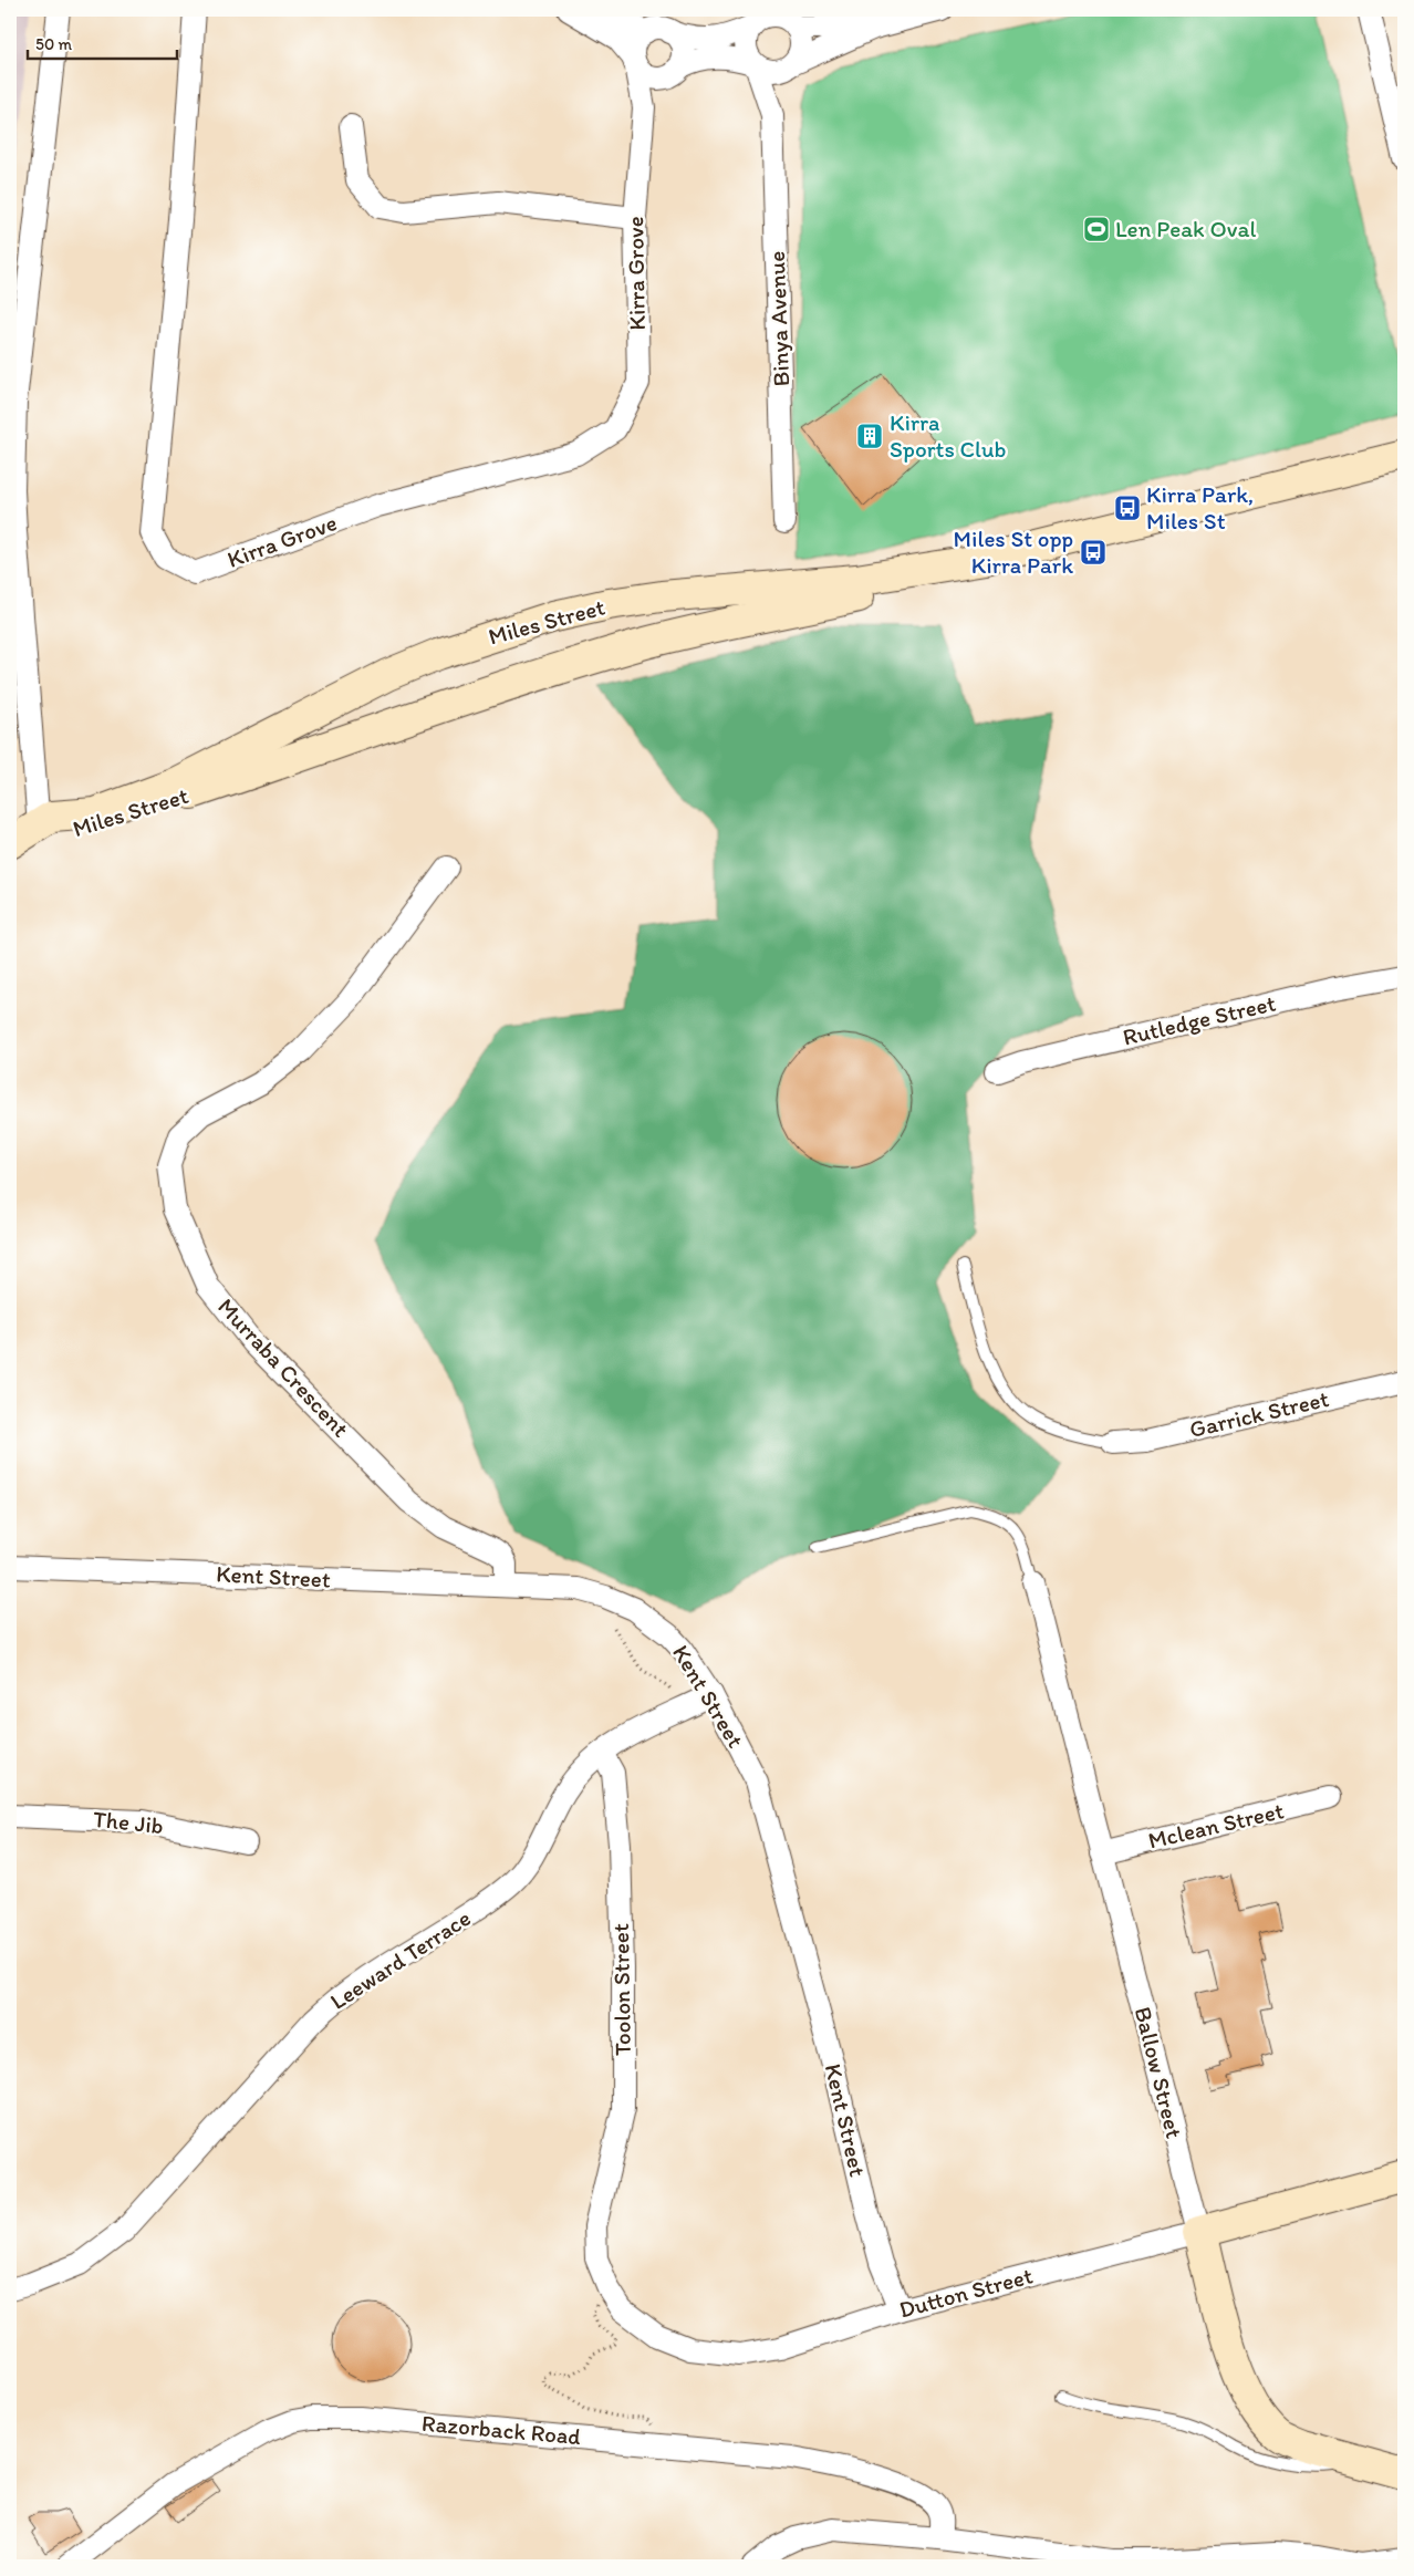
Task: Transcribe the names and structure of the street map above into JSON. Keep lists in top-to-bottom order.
{
  "streets": {
    "street": [
      "Kirra Grove",
      "Binya Avenue",
      "Miles Street",
      "Rutledge Street",
      "Murraba Crescent",
      "Garrick Street",
      "Kent Street",
      "The Jib",
      "Mclean Street",
      "Leeward Terrace",
      "Toolon Street",
      "Ballow Street",
      "Dutton Street",
      "Razorback Road"
    ]
  },
  "crossings": [
    ["Murraba Crescent", "Kent Street"],
    ["Kent Street", "Leeward Terrace"],
    ["Kent Street", "Dutton Street"],
    ["Mclean Street", "Ballow Street"],
    ["Leeward Terrace", "Toolon Street"],
    ["Toolon Street", "Dutton Street"],
    ["Ballow Street", "Dutton Street"]
  ],
  "places": {
    "sports": ["Len Peak Oval"],
    "building": ["Kirra Sports Club"],
    "bus stop": ["Kirra Park, Miles St", "Miles St opp Kirra Park"]
  },
  "scale_bar": "50 m"
}
